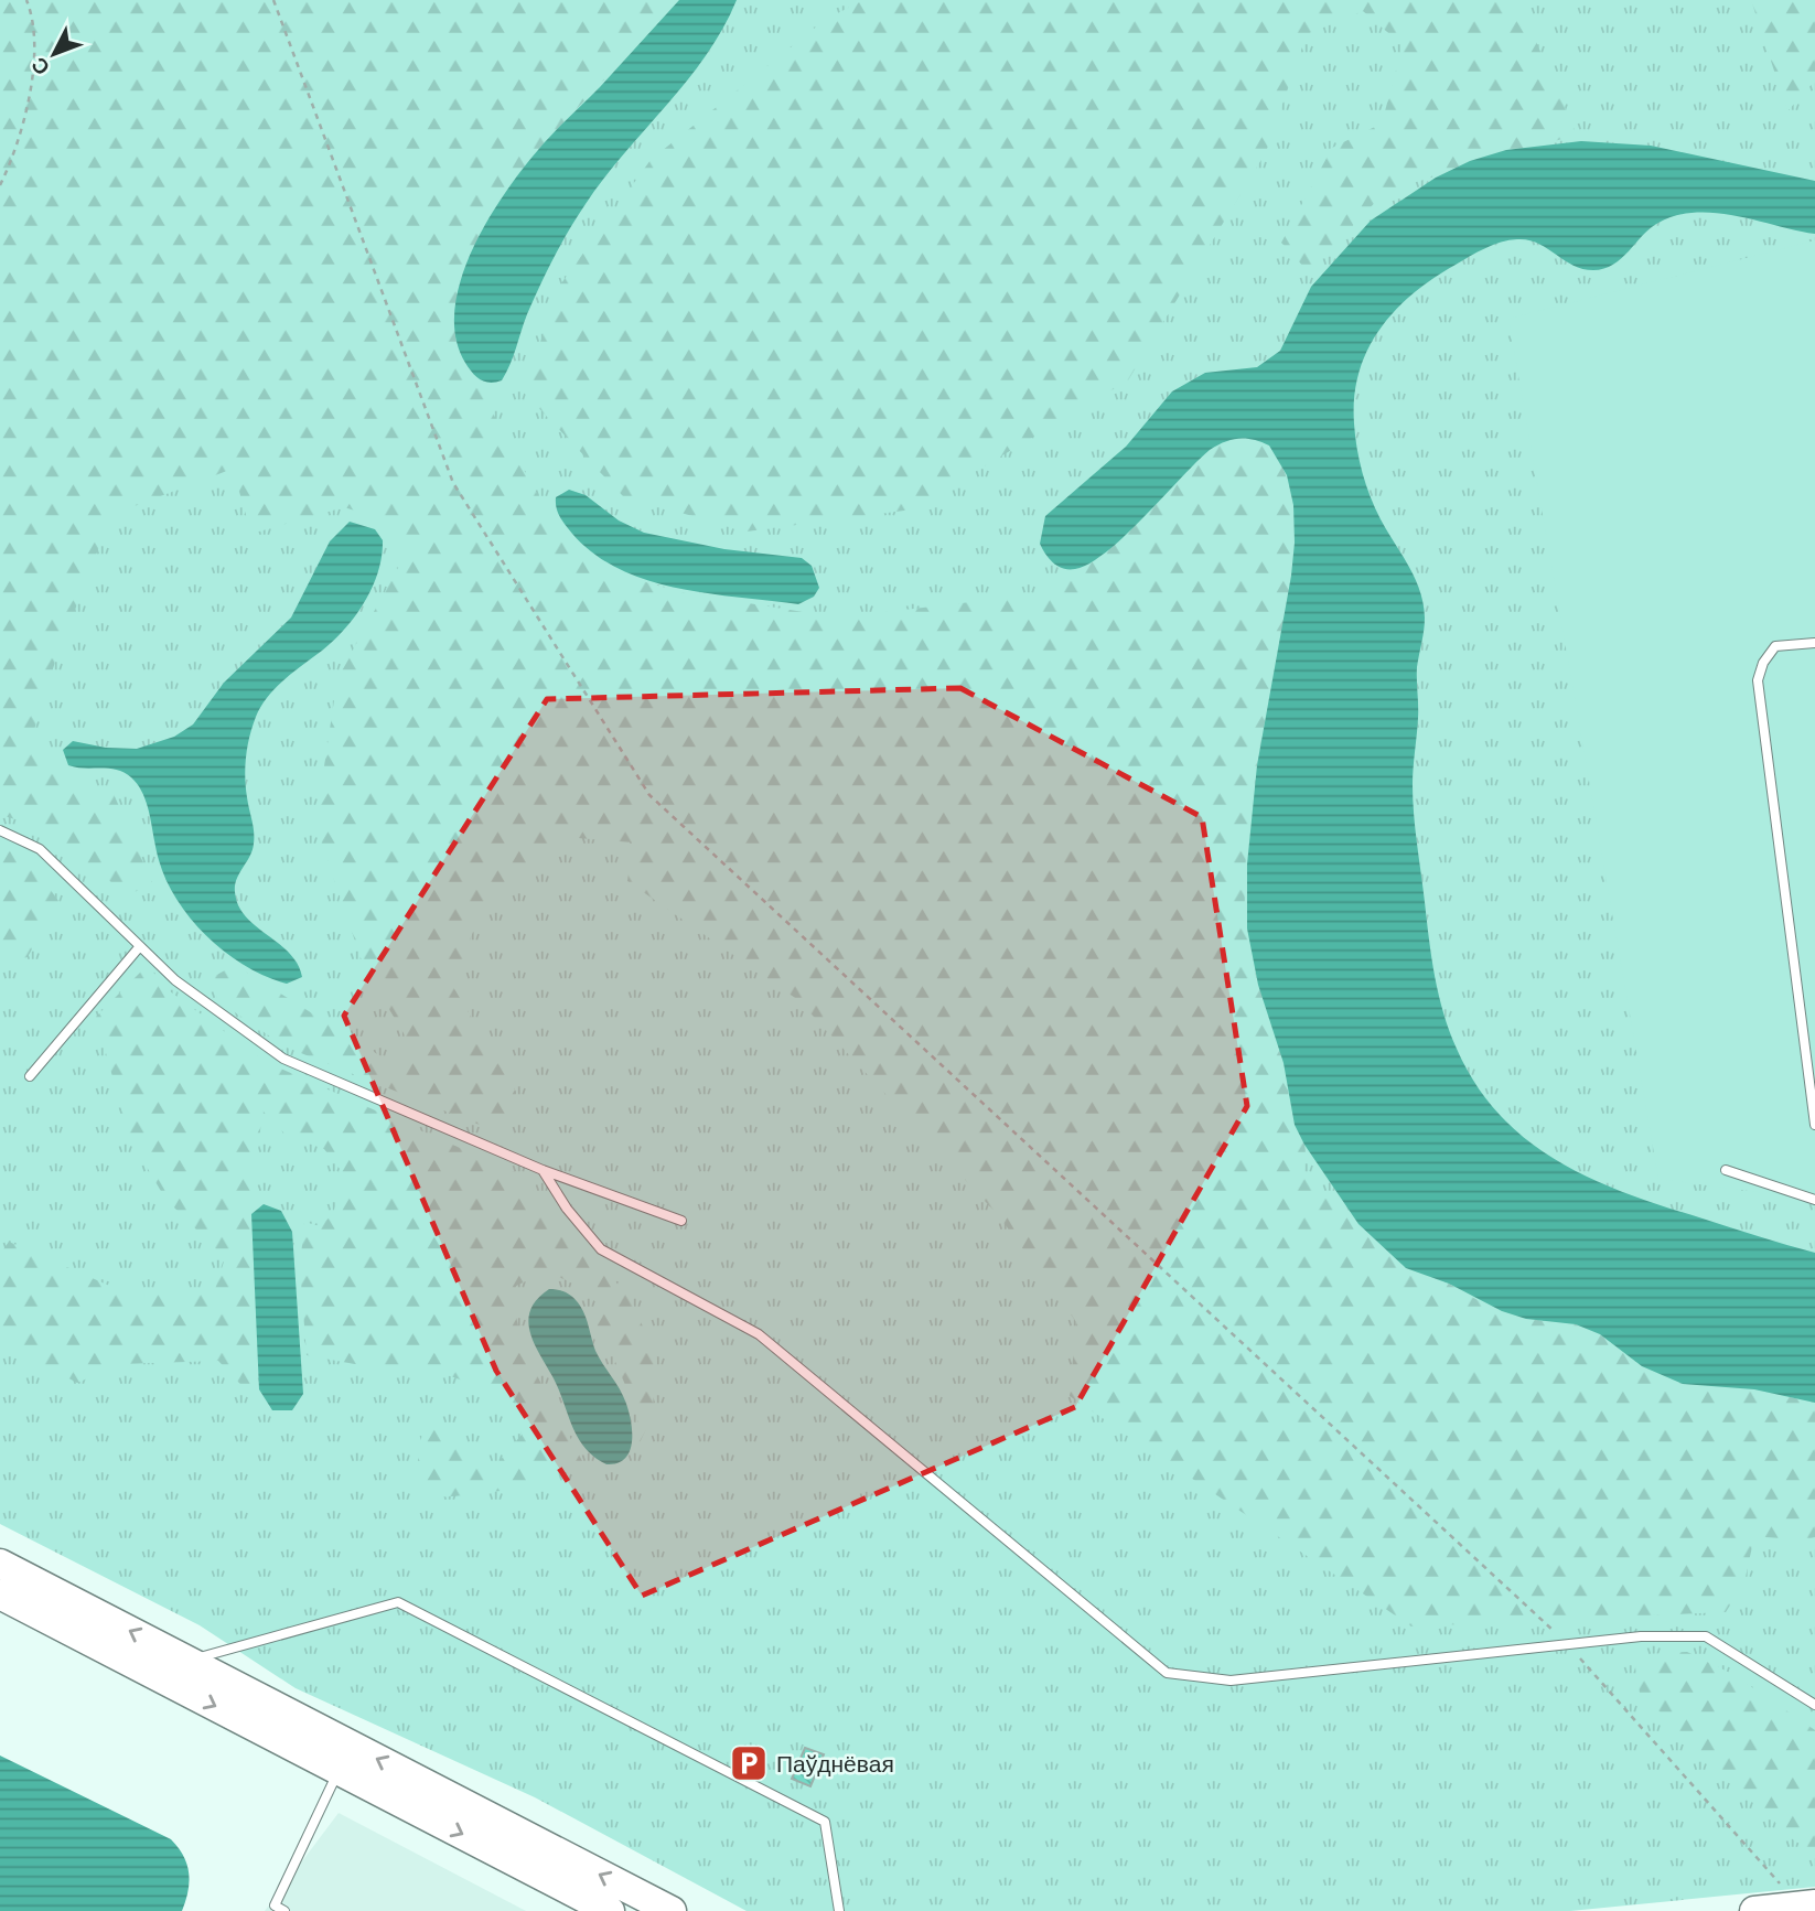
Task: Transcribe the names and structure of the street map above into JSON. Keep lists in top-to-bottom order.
{
  "places": {
    "parking": ["Паўднёвая"]
  },
  "north": "bottom left"
}
